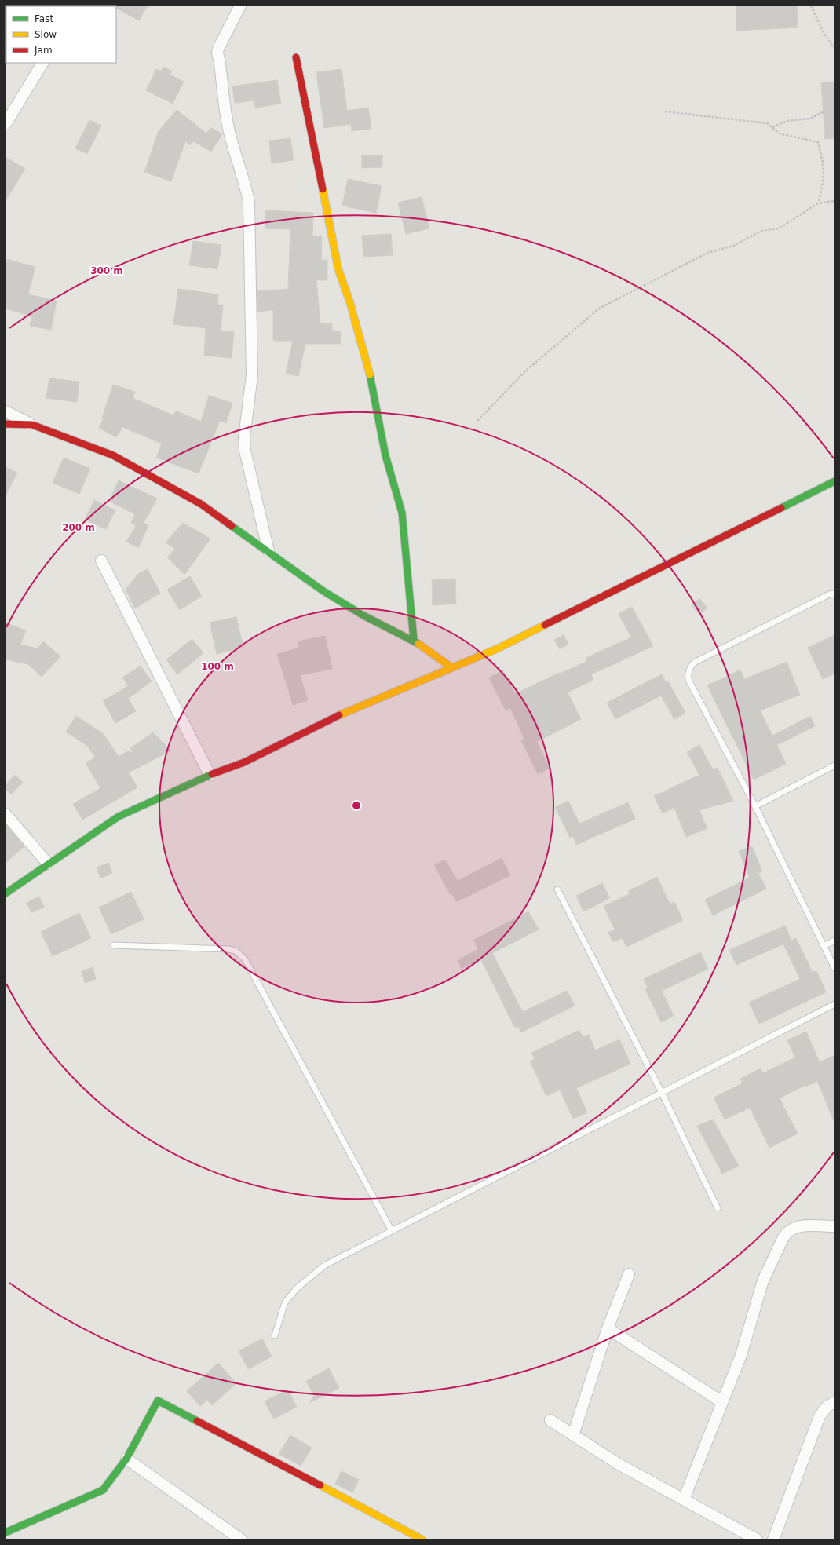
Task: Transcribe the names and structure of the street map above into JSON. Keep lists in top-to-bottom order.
{
  "legend": ["Fast", "Slow", "Jam"],
  "rings": ["300 m", "200 m", "100 m"]
}
